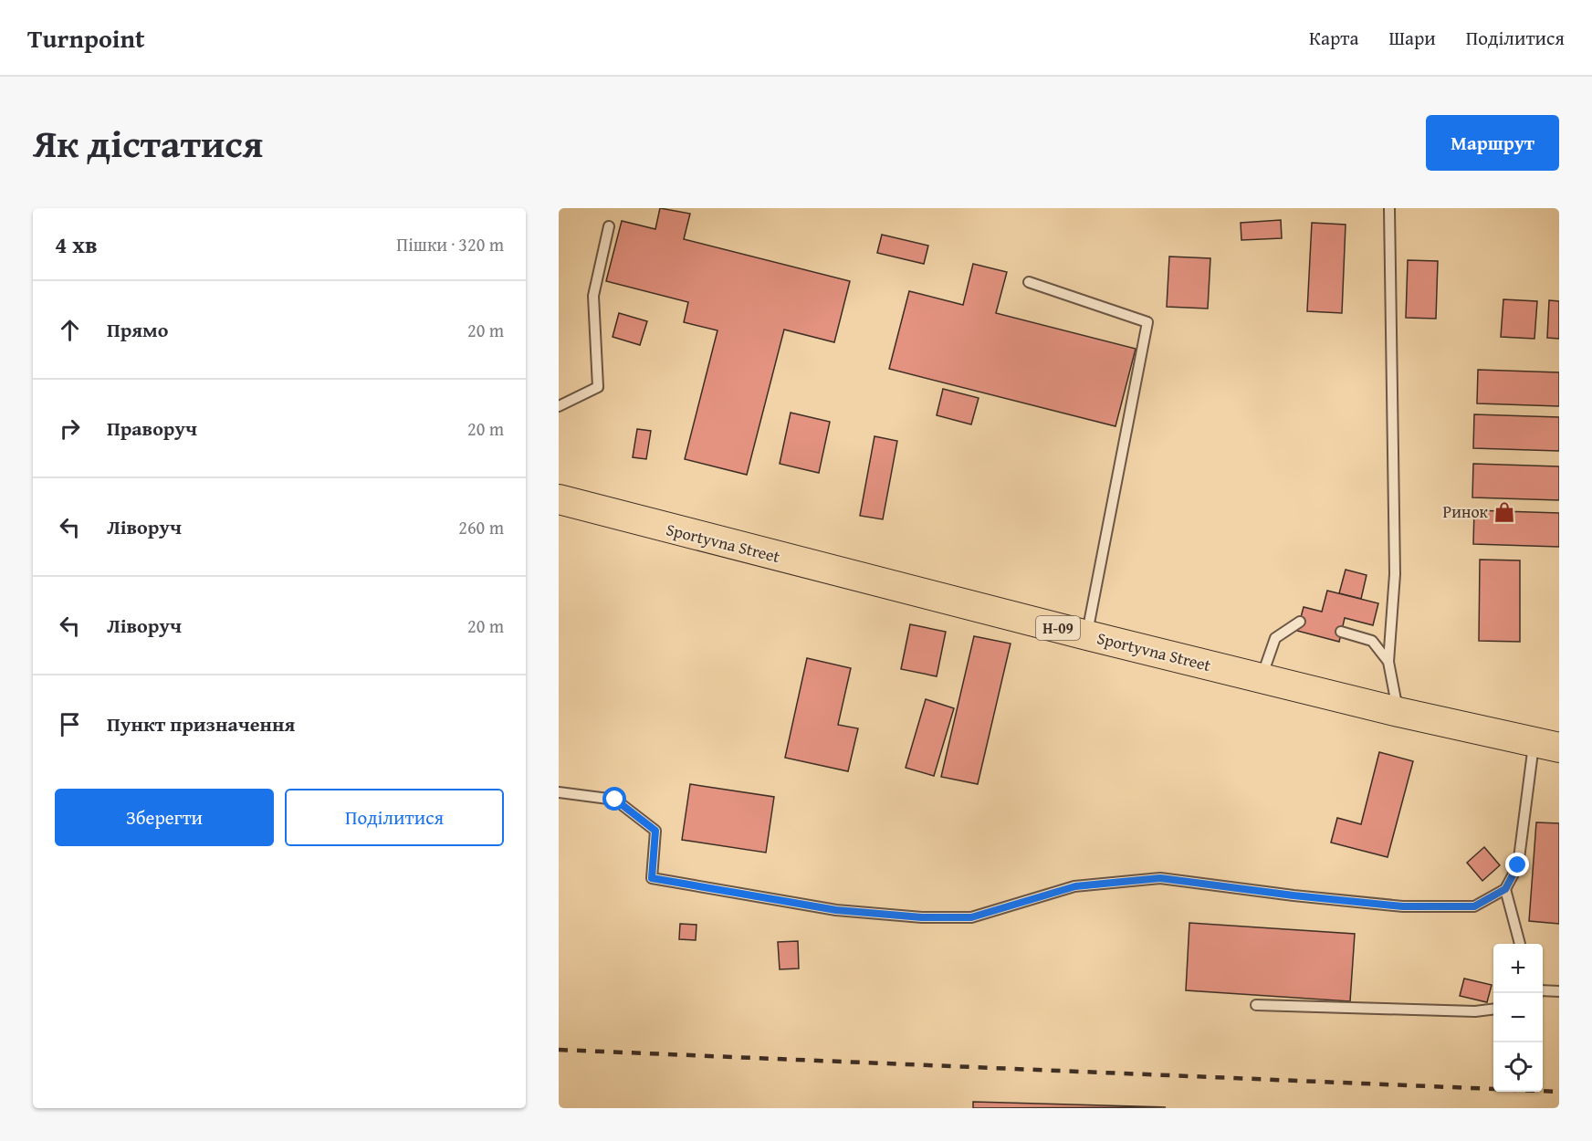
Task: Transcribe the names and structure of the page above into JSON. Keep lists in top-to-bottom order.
{
  "streets": {
    "main road": ["Sportyvna Street", "Н-09"]
  },
  "places": {
    "shop": ["Ринок"]
  },
  "page": {
    "header": "Turnpoint",
    "nav": ["Карта", "Шари", "Поділитися"],
    "title": "Як дістатися",
    "buttons": [
      "Маршрут",
      ["Зберегти", "Поділитися"]
    ],
    "heading": ["4 хв", "Пішки · 320 m"],
    "list": [
      ["Прямо", "20 m"],
      ["Праворуч", "20 m"],
      ["Ліворуч", "260 m"],
      ["Ліворуч", "20 m"],
      "Пункт призначення"
    ],
    "map_buttons": ["+", "−"]
  }
}
